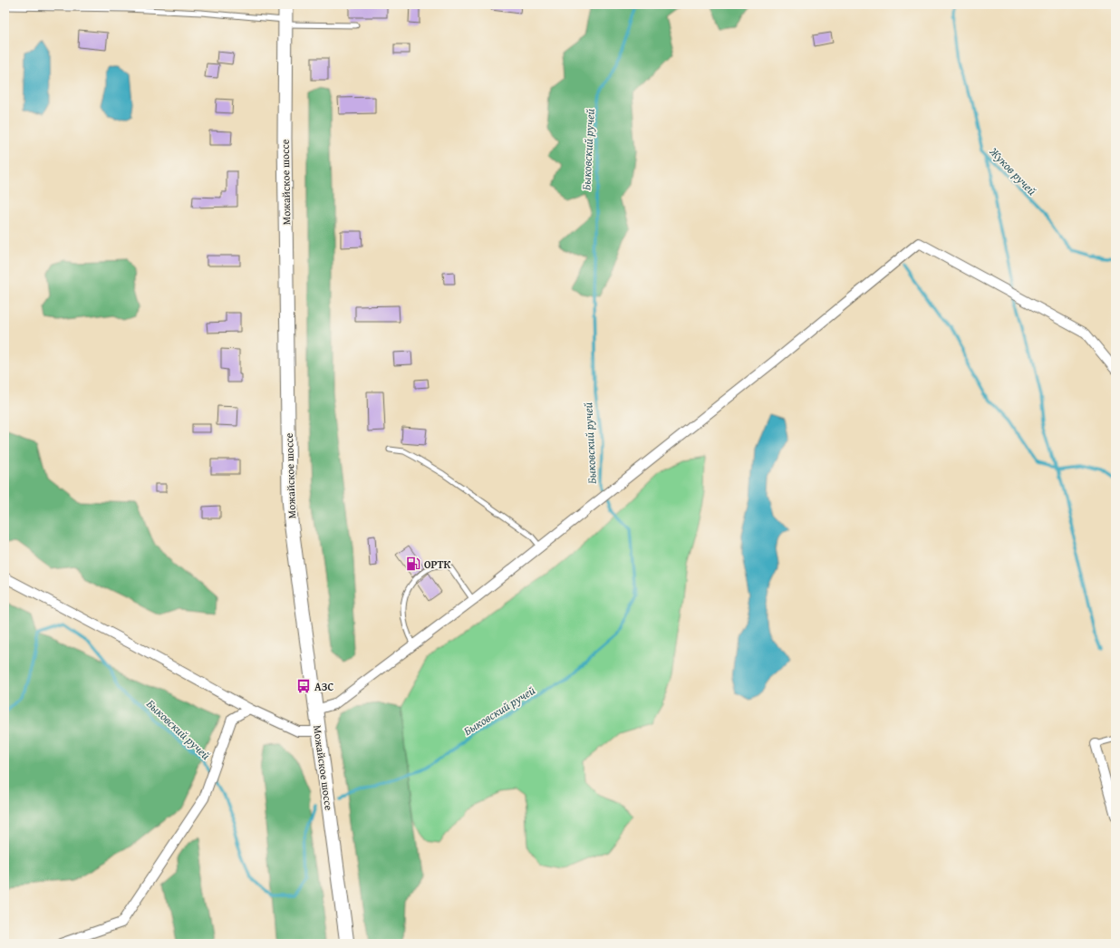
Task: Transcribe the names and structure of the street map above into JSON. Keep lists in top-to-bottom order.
{
  "streets": {
    "main road": ["Можайское шоссе"]
  },
  "water": ["Быковский ручей", "Жуков ручей"],
  "places": {
    "fuel station": ["ОРТК"],
    "bus stop": ["АЗС"]
  }
}
